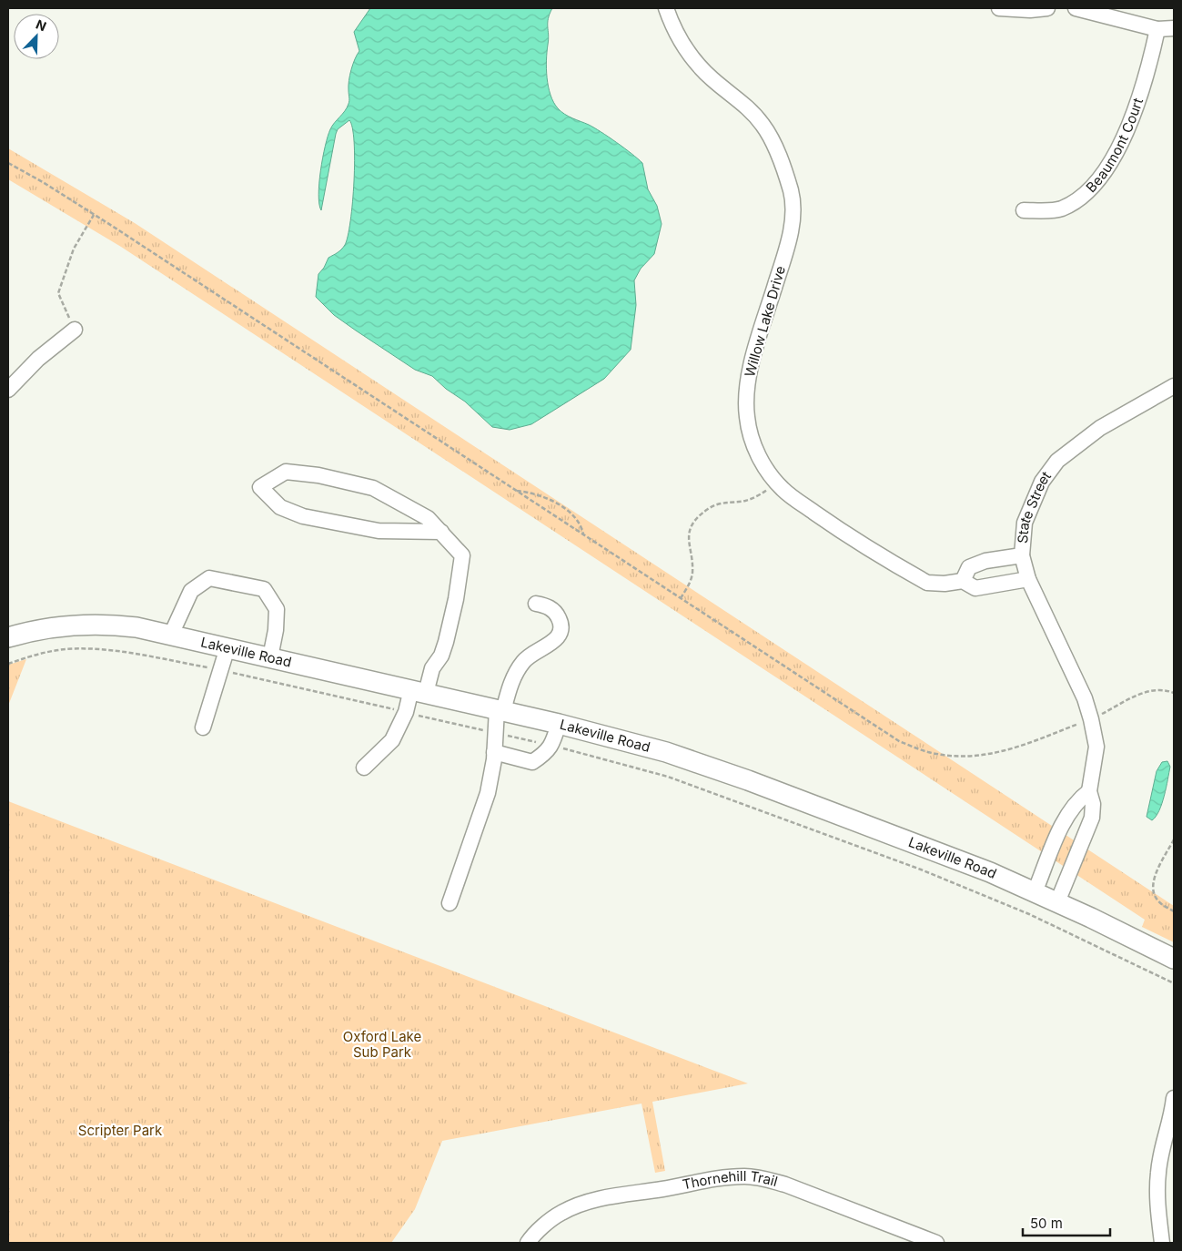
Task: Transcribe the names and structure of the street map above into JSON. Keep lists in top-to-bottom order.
{
  "streets": {
    "main road": ["Lakeville Road"],
    "street": [
      "Beaumont Court",
      "Willow Lake Drive",
      "State Street",
      "Thornehill Trail"
    ]
  },
  "crossings": [
    ["Willow Lake Drive", "State Street"],
    ["State Street", "Lakeville Road"]
  ],
  "parks": ["Oxford Lake Sub Park", "Scripter Park"],
  "scale_bar": "50 m",
  "north": "top right"
}
